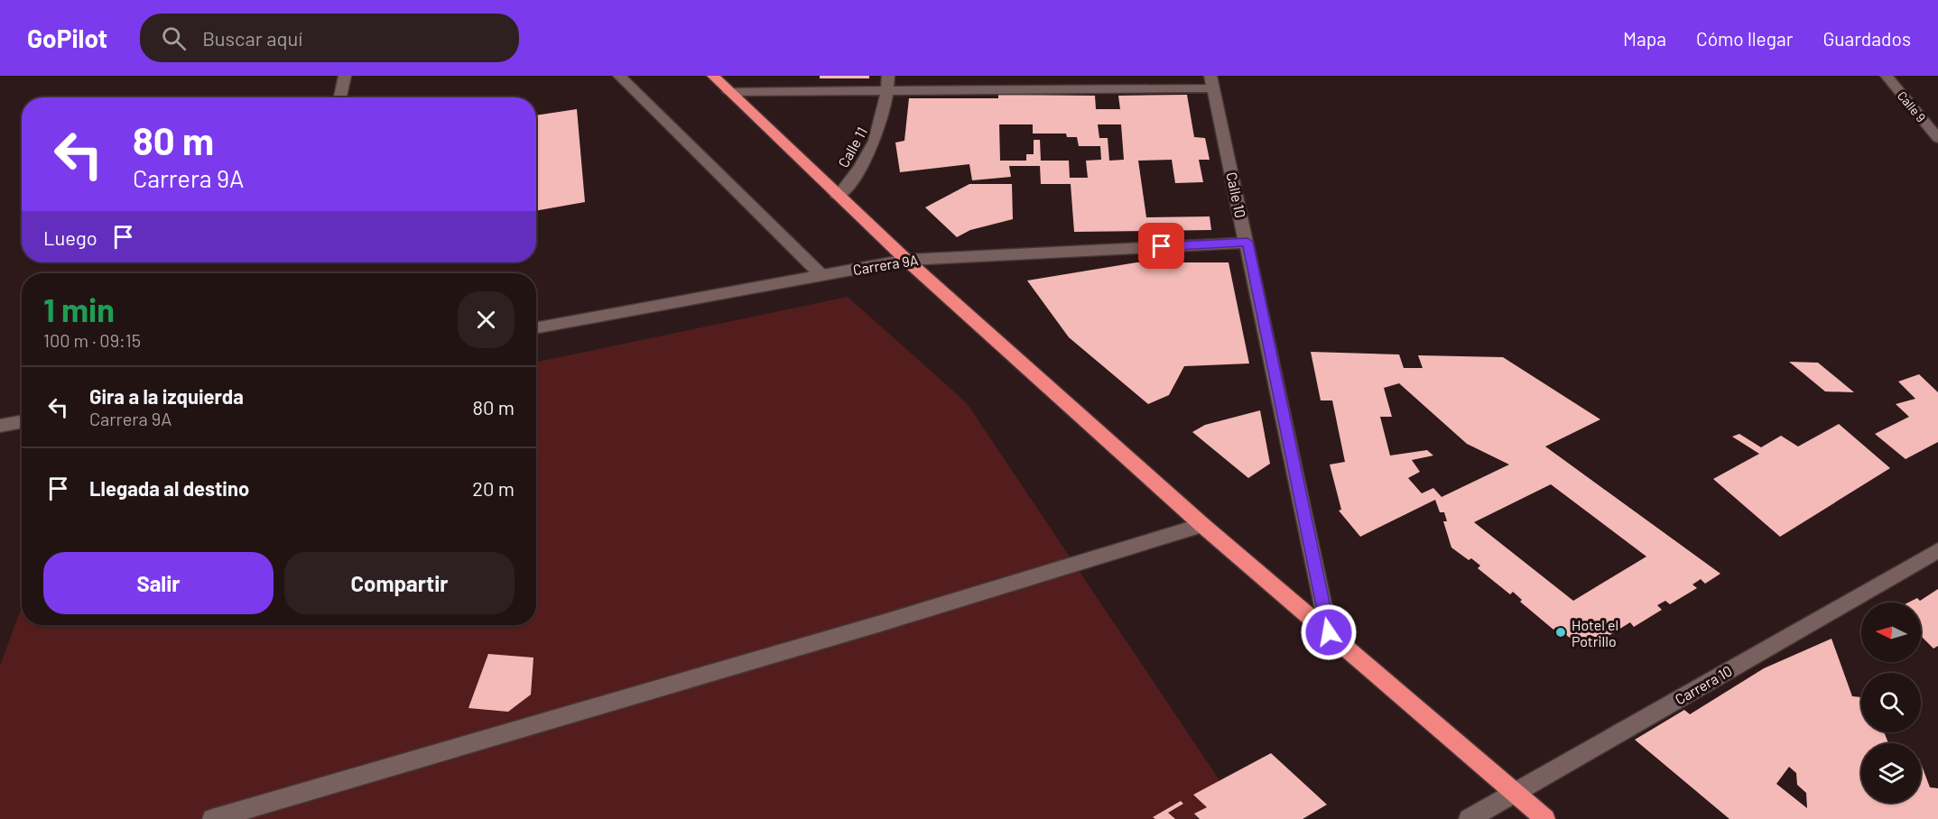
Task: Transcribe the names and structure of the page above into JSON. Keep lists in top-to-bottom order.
{
  "streets": {
    "street": [
      "Calle 9",
      "Calle 11",
      "Calle 10",
      "Carrera 9A",
      "Carrera 10"
    ]
  },
  "crossings": [
    ["Calle 10", "Carrera 9A"]
  ],
  "places": ["Hotel el Potrillo"],
  "north": "left",
  "page": {
    "header": "GoPilot",
    "search": "Buscar aquí",
    "nav": ["Mapa", "Cómo llegar", "Guardados"],
    "turn": ["80 m", "Carrera 9A"],
    "then": "Luego",
    "heading": ["1 min", "100 m · 09:15"],
    "list": [
      {
        "name": "Gira a la izquierda",
        "note": "Carrera 9A",
        "value": "80 m"
      },
      {
        "name": "Llegada al destino",
        "value": "20 m"
      }
    ],
    "buttons": ["Salir", "Compartir"]
  }
}
